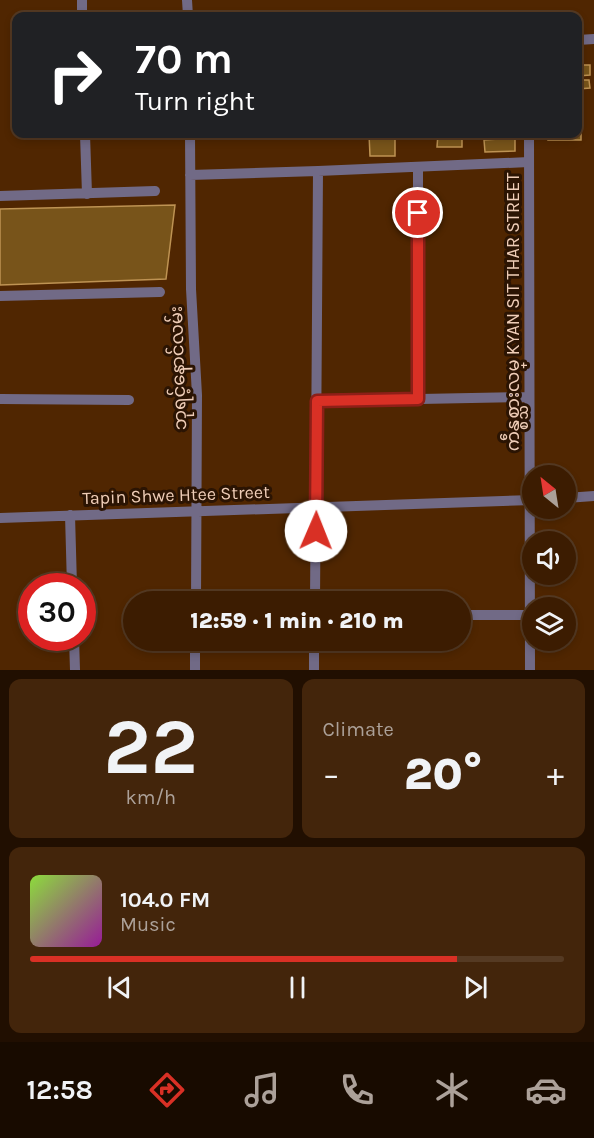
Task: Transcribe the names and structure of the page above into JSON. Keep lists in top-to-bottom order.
{
  "streets": {
    "street": ["ကဵန္စစ္သားလမ္ KYAN SIT THAR STREET", "ဘုရင့်နောင်လမ်း", "Tapin Shwe Htee Street"]
  },
  "crossings": [
    ["ဘုရင့်နောင်လမ်း", "Tapin Shwe Htee Street"]
  ],
  "north": "top left",
  "page": {
    "turn": ["70 m", "Turn right"],
    "limit": "30",
    "trip": "12:59 · 1 min · 210 m",
    "tile": [
      ["22", "km/h"],
      "Climate"
    ],
    "heat": ["−", "20°", "+"],
    "song": ["104.0 FM", "Music"],
    "tabs": "12:58"
  }
}
